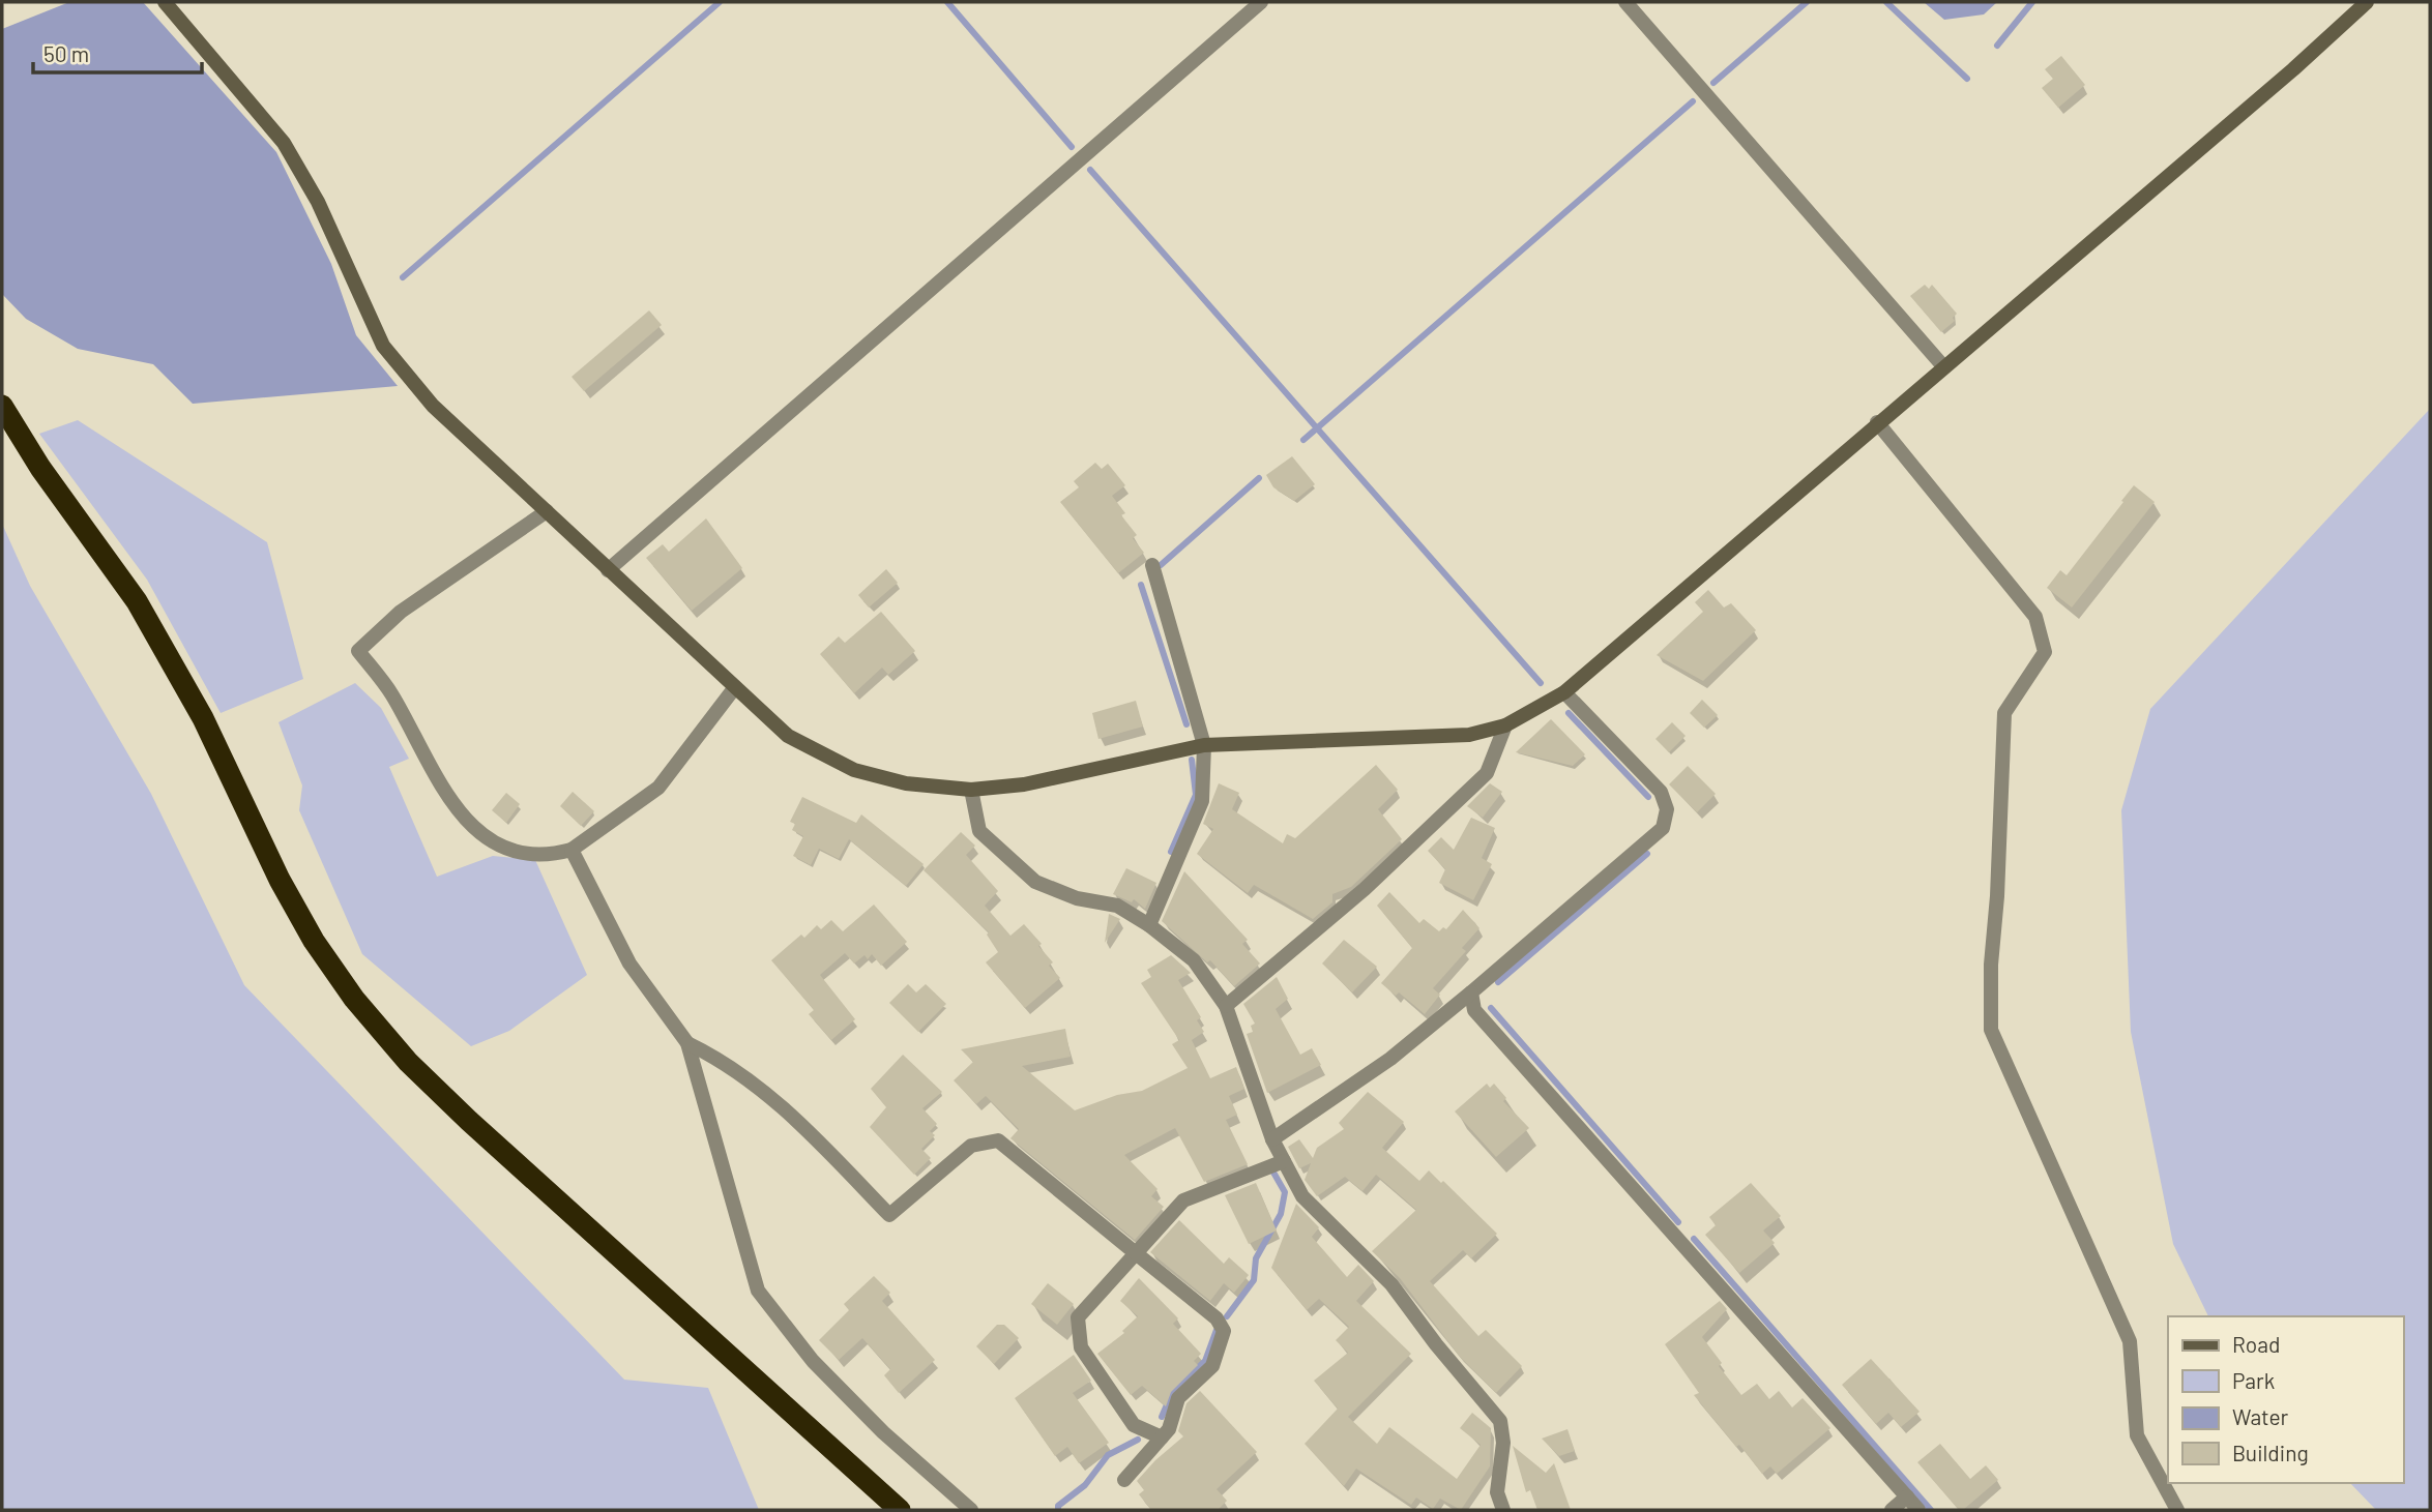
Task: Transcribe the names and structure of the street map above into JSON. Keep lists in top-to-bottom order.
{
  "legend": [
    "Road",
    "Park",
    "Water",
    "Building"
  ],
  "scale_bar": "50 m"
}
